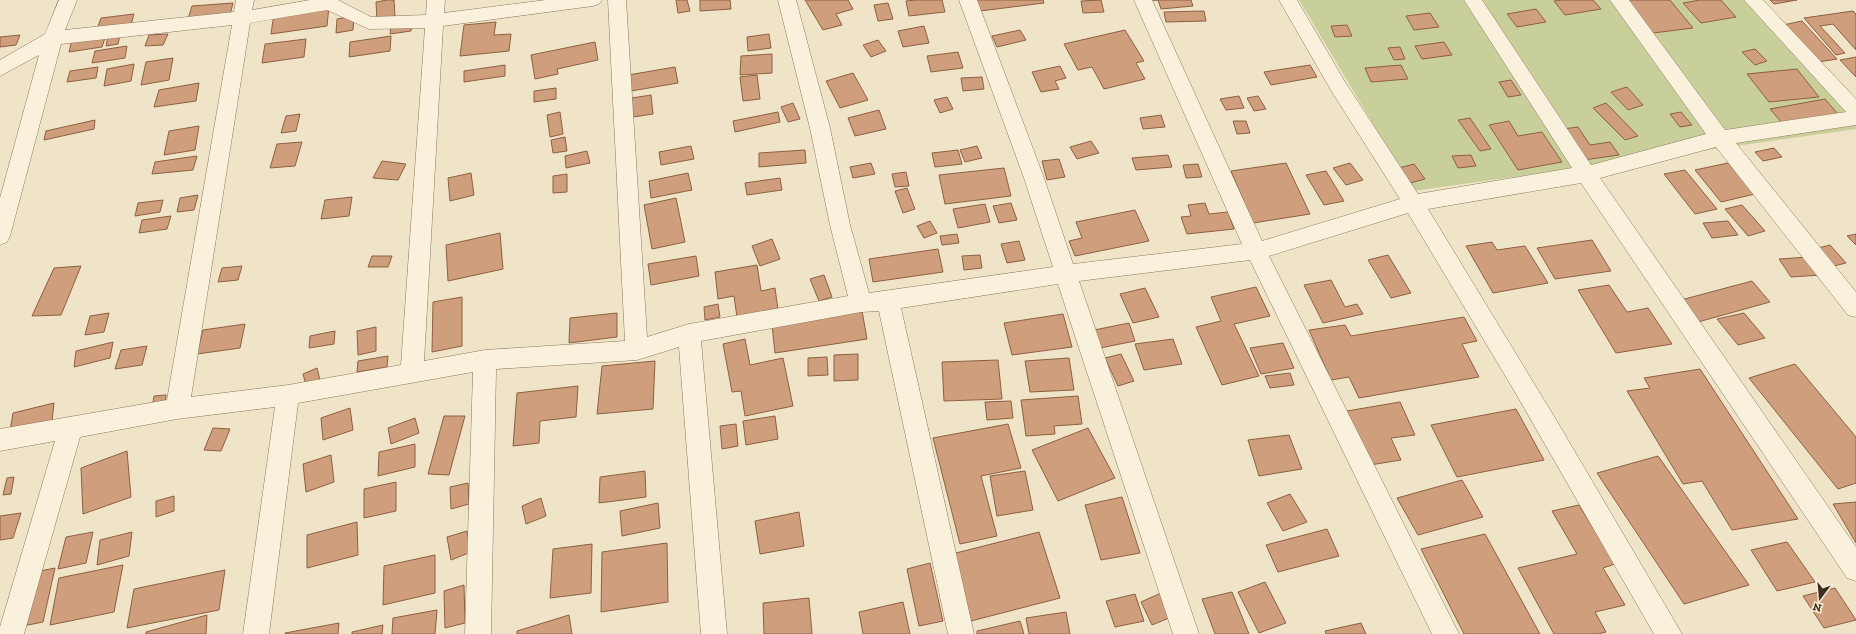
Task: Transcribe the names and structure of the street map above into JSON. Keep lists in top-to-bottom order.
{
  "north": "bottom"
}
